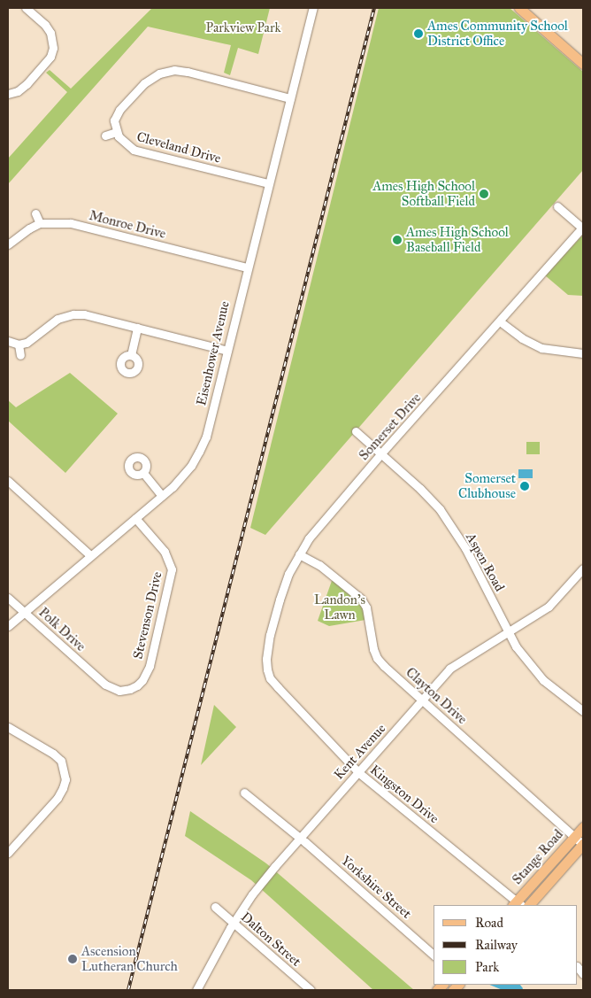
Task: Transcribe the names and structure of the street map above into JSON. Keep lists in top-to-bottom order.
{
  "streets": {
    "main road": ["Stange Road"],
    "street": [
      "Cleveland Drive",
      "Monroe Drive",
      "Eisenhower Avenue",
      "Somerset Drive",
      "Aspen Road",
      "Stevenson Drive",
      "Polk Drive",
      "Clayton Drive",
      "Kent Avenue",
      "Kingston Drive",
      "Yorkshire Street",
      "Dalton Street"
    ]
  },
  "crossings": [
    ["Cleveland Drive", "Eisenhower Avenue"],
    ["Monroe Drive", "Eisenhower Avenue"],
    ["Eisenhower Avenue", "Stevenson Drive"],
    ["Eisenhower Avenue", "Polk Drive"],
    ["Somerset Drive", "Aspen Road"],
    ["Somerset Drive", "Clayton Drive"],
    ["Somerset Drive", "Kingston Drive"],
    ["Aspen Road", "Kent Avenue"],
    ["Stevenson Drive", "Polk Drive"],
    ["Clayton Drive", "Kent Avenue"],
    ["Clayton Drive", "Stange Road"],
    ["Kent Avenue", "Kingston Drive"],
    ["Kent Avenue", "Yorkshire Street"],
    ["Kent Avenue", "Dalton Street"],
    ["Kingston Drive", "Stange Road"]
  ],
  "parks": ["Parkview Park", "Landon's Lawn"],
  "places": [
    "Ames Community School District Office",
    "Ames High School Softball Field",
    "Ames High School Baseball Field",
    "Somerset Clubhouse",
    "Ascension Lutheran Church"
  ],
  "legend": ["Road", "Railway", "Park"]
}
